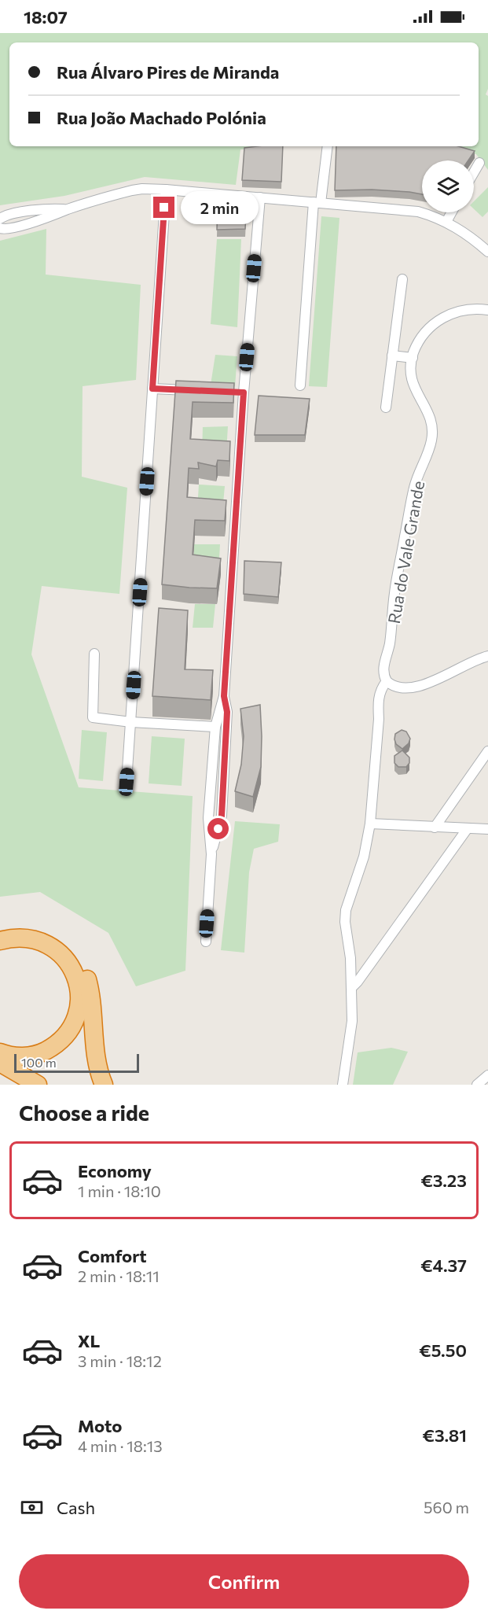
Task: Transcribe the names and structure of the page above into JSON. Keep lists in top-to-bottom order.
{
  "streets": {
    "street": ["Rua do Vale Grande"]
  },
  "scale_bar": "100 m",
  "page": {
    "status": "18:07",
    "banner": ["Rua Álvaro Pires de Miranda", "Rua João Machado Polónia"],
    "bubble": "2 min",
    "scale": "100 m",
    "heading": "Choose a ride",
    "list": [
      {
        "name": "Economy",
        "note": "1 min · 18:10",
        "value": "€3.23"
      },
      {
        "name": "Comfort",
        "note": "2 min · 18:11",
        "value": "€4.37"
      },
      {
        "name": "XL",
        "note": "3 min · 18:12",
        "value": "€5.50"
      },
      {
        "name": "Moto",
        "note": "4 min · 18:13",
        "value": "€3.81"
      }
    ],
    "pay": ["Cash", "560 m"],
    "buttons": "Confirm"
  }
}
